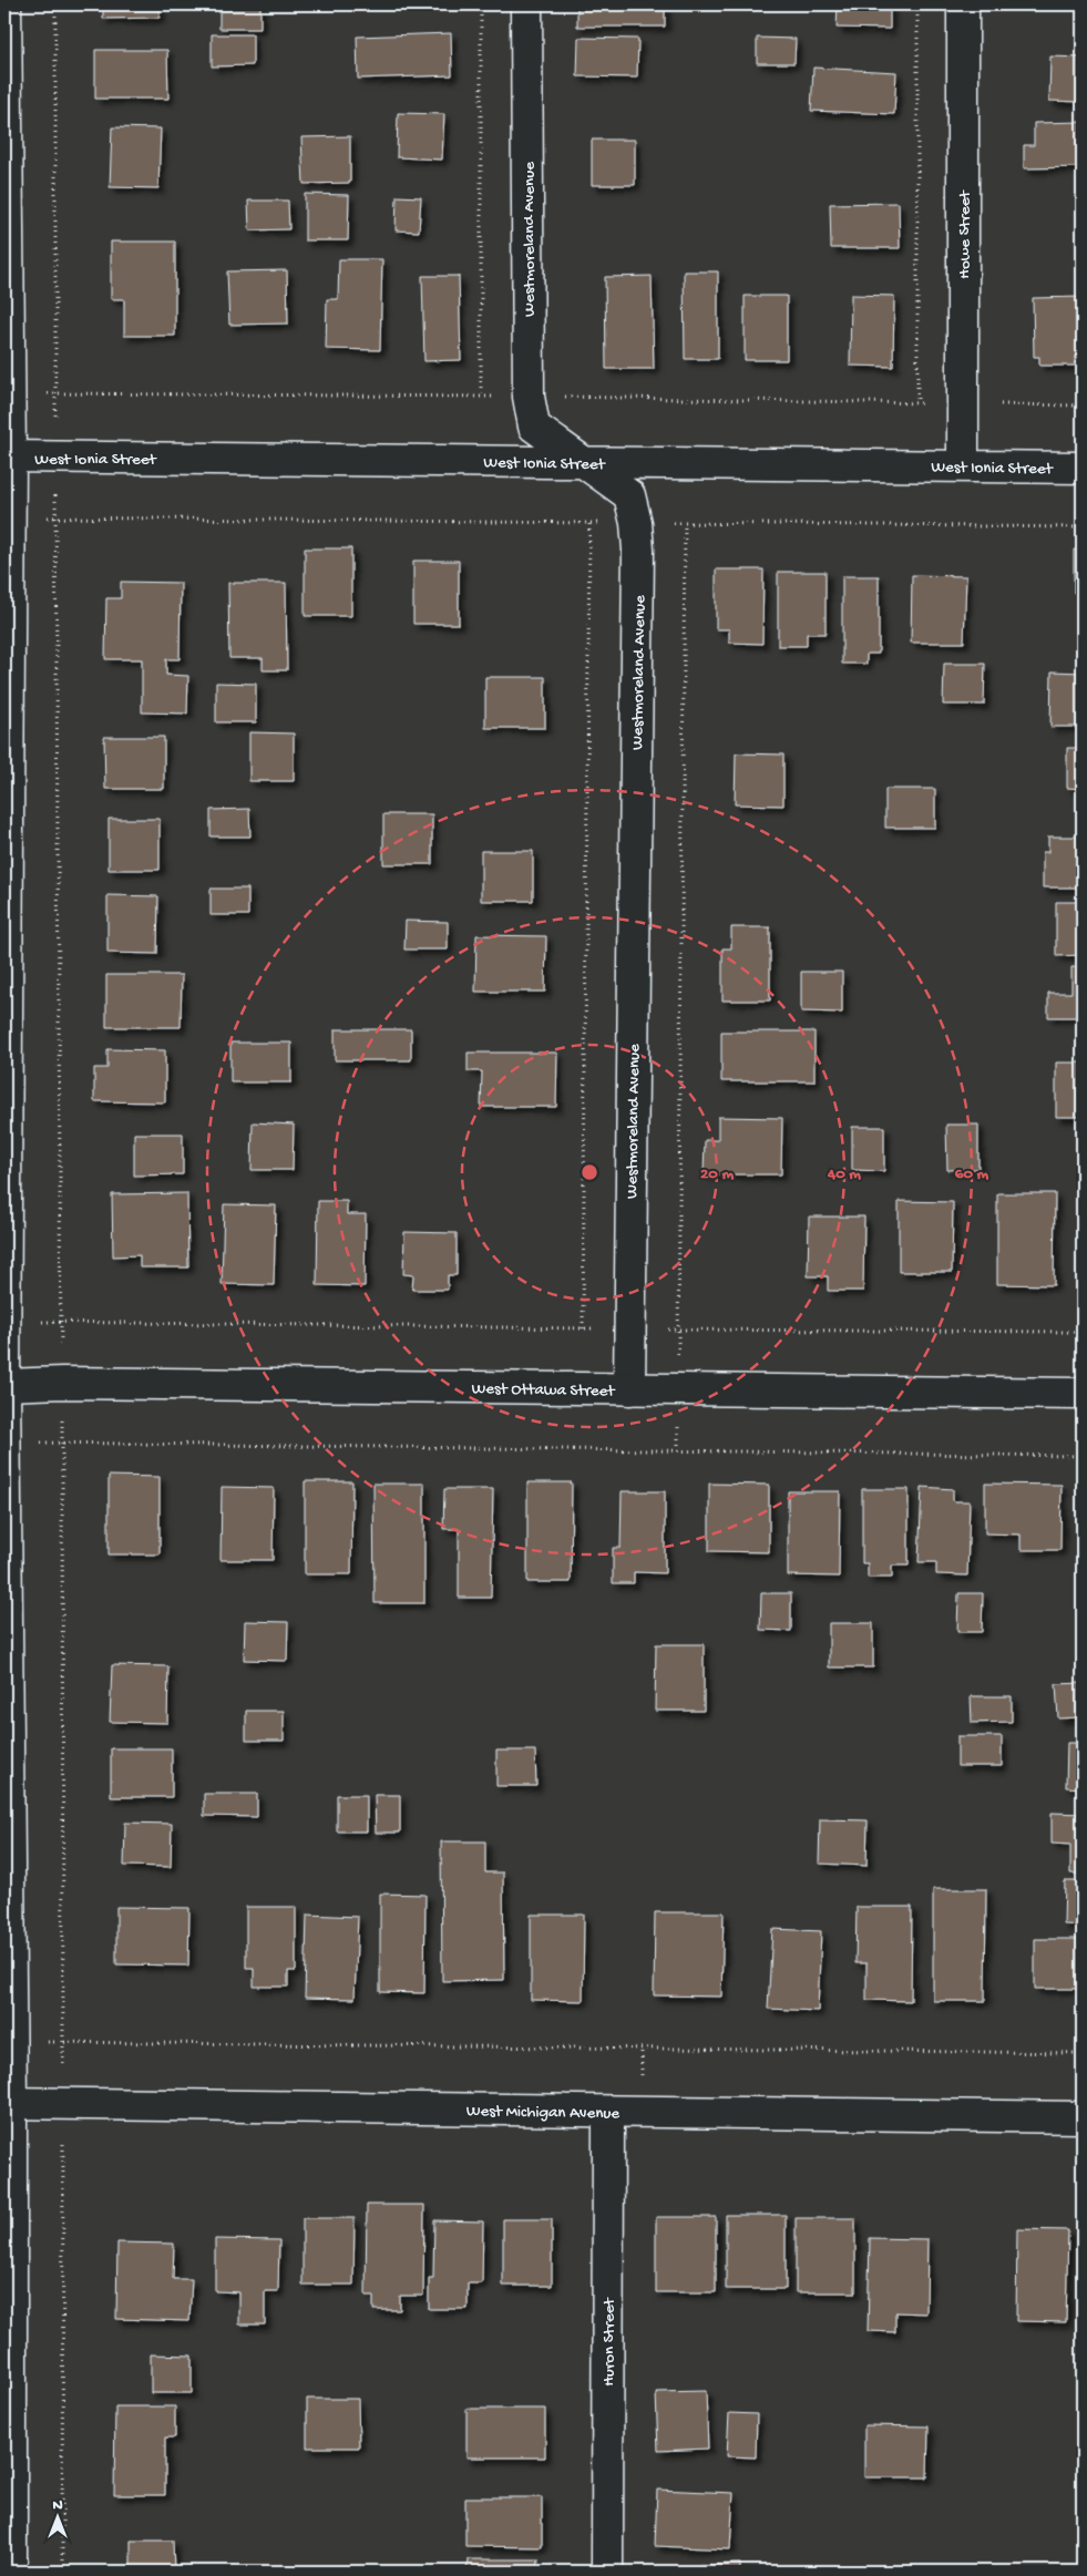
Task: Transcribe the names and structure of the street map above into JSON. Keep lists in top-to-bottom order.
{
  "streets": {
    "street": [
      "Howe Street",
      "Westmoreland Avenue",
      "West Ionia Street",
      "West Ottawa Street",
      "West Michigan Avenue",
      "Huron Street"
    ]
  },
  "crossings": [
    ["Howe Street", "West Ionia Street"],
    ["Westmoreland Avenue", "West Ionia Street"],
    ["Westmoreland Avenue", "West Ottawa Street"],
    ["West Michigan Avenue", "Huron Street"]
  ],
  "north": "top",
  "rings": ["20 m", "40 m", "60 m"]
}
